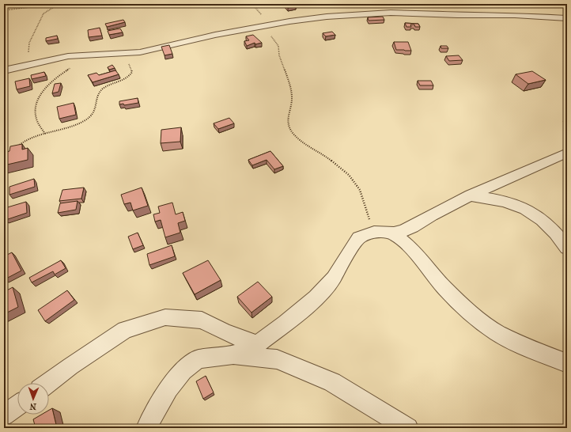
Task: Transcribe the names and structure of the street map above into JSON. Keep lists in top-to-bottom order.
{
  "north": "bottom"
}
